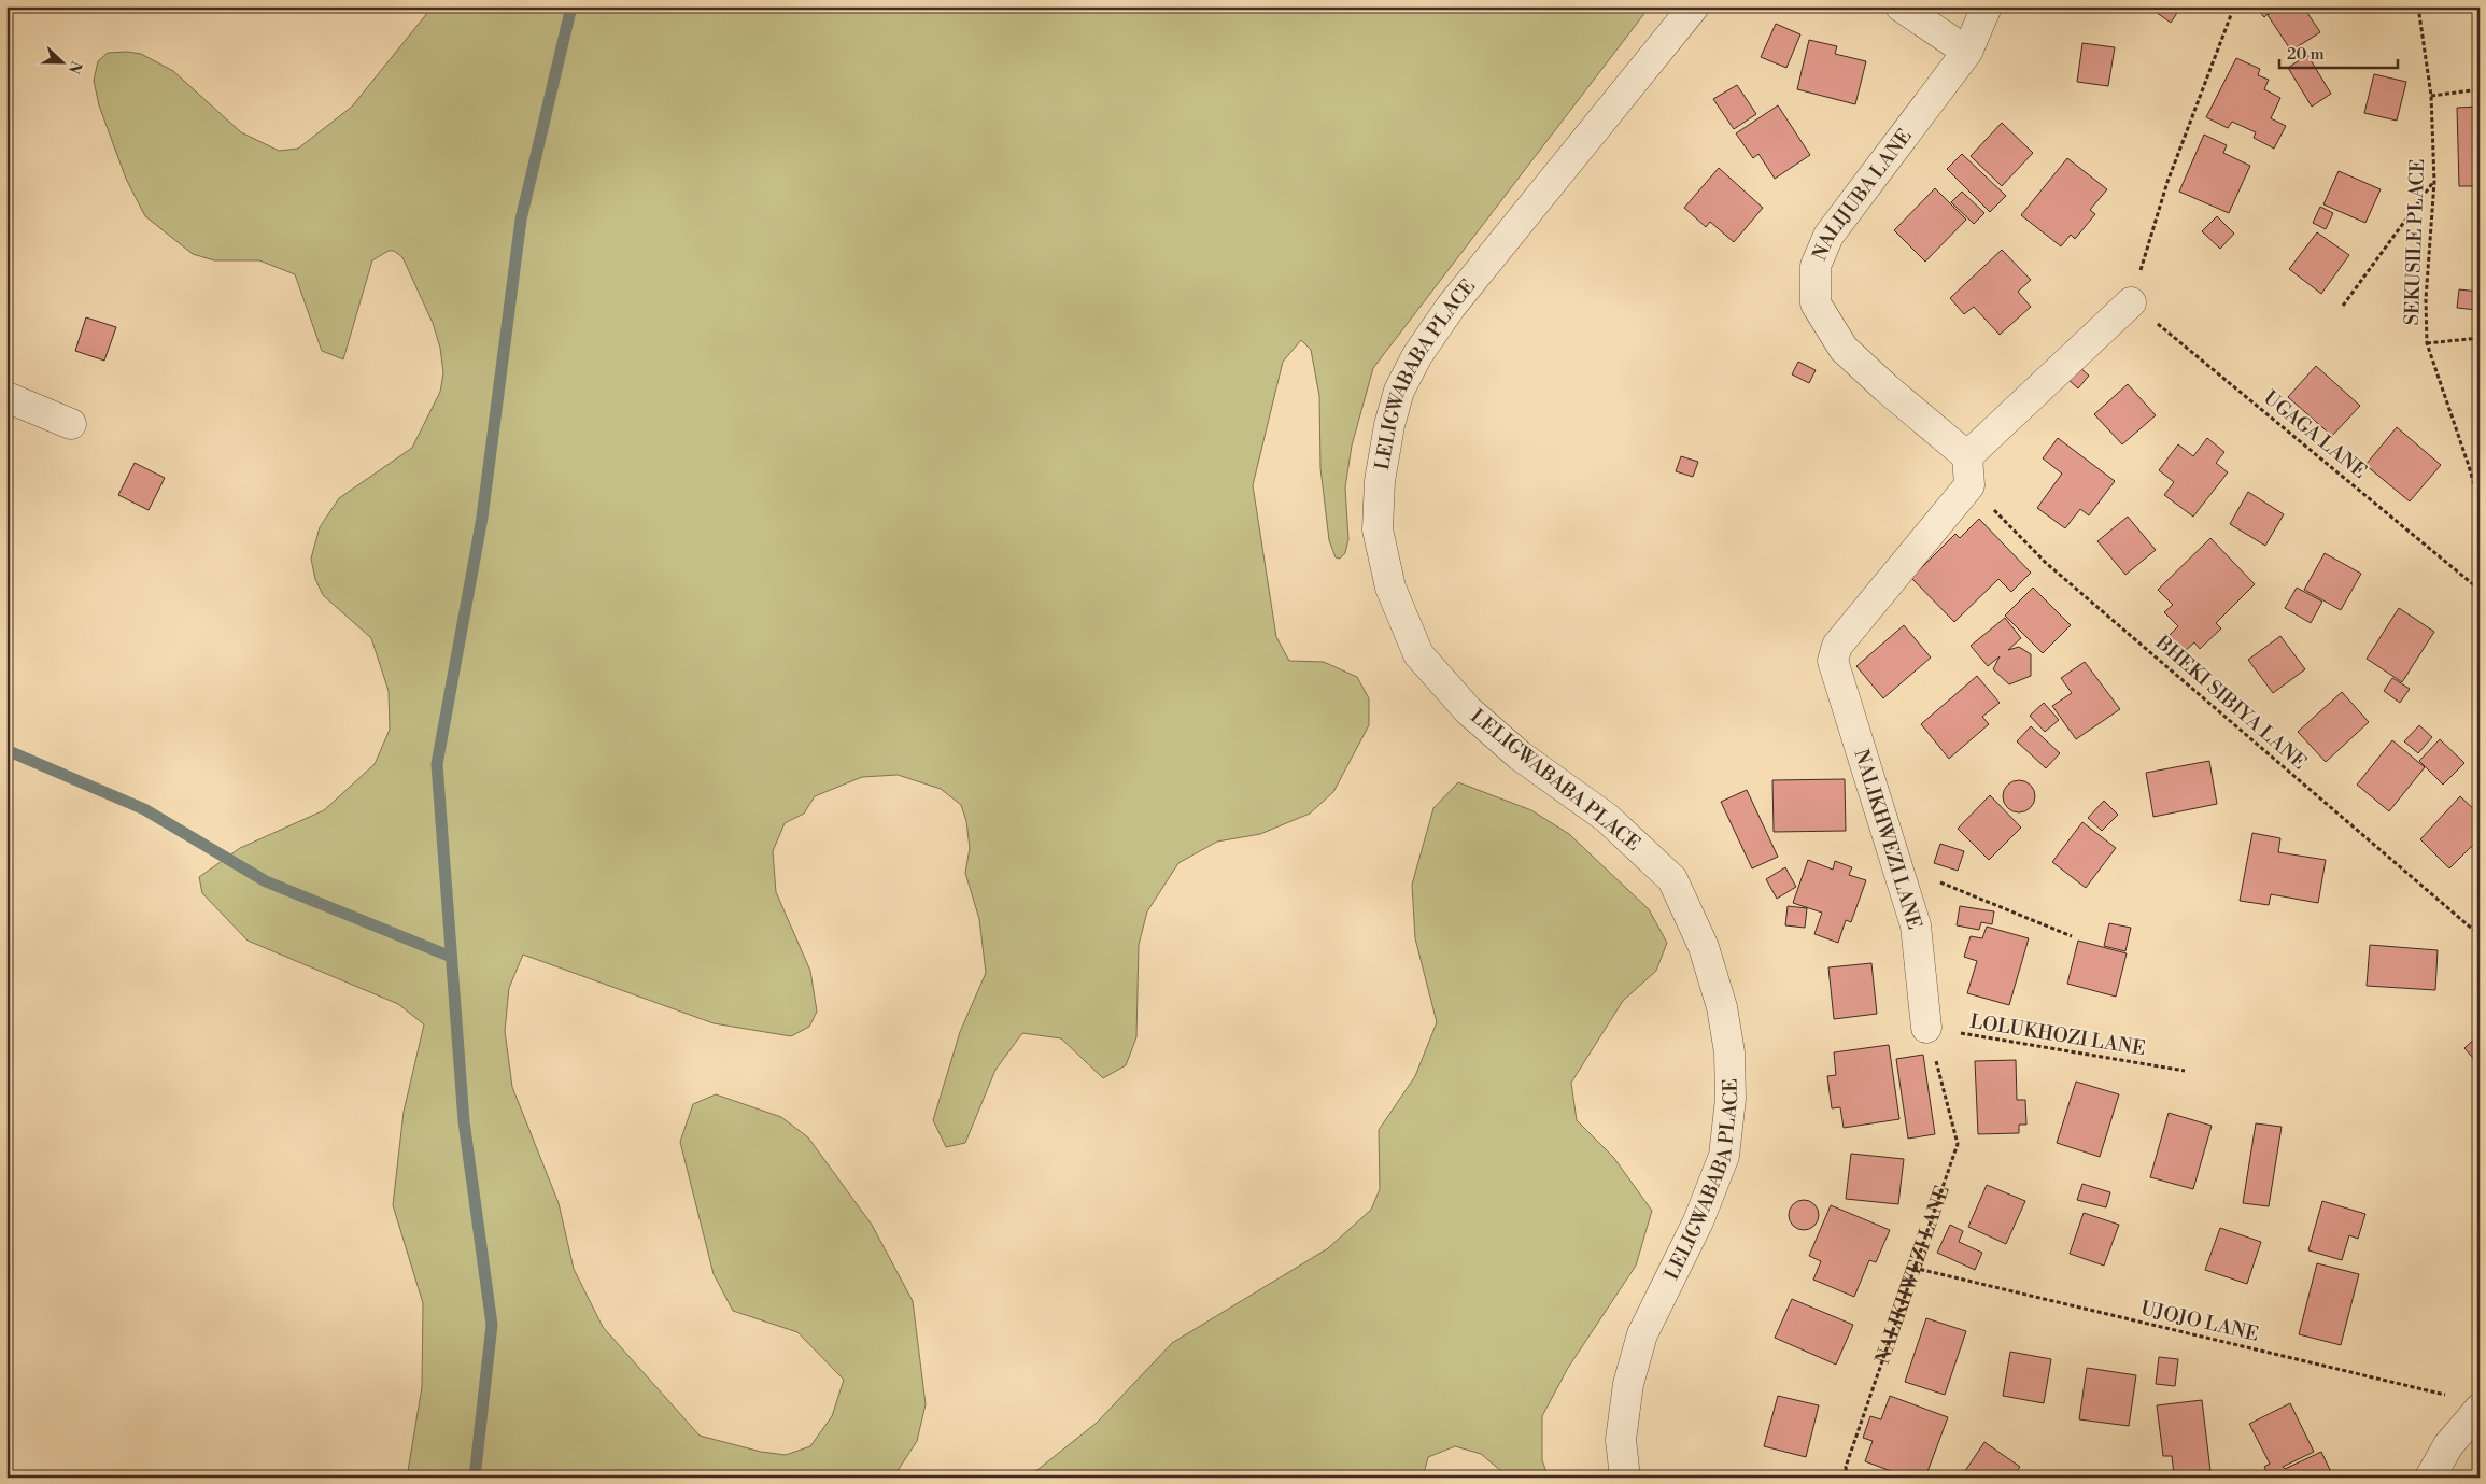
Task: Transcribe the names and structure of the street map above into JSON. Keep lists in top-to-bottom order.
{
  "streets": {
    "street": ["NALIJUBA LANE", "LELIGWABABA PLACE", "NALIKHWEZI LANE"],
    "path": [
      "SEKUSILE PLACE",
      "UGAGA LANE",
      "BHEKI SIBIYA LANE",
      "LOLUKHOZI LANE",
      "UJOJO LANE"
    ]
  },
  "crossings": [
    ["BHEKI SIBIYA LANE", "NALIKHWEZI LANE"],
    ["NALIKHWEZI LANE", "LOLUKHOZI LANE"],
    ["NALIKHWEZI LANE", "UJOJO LANE"]
  ],
  "scale_bar": "20 m",
  "north": "right"
}
